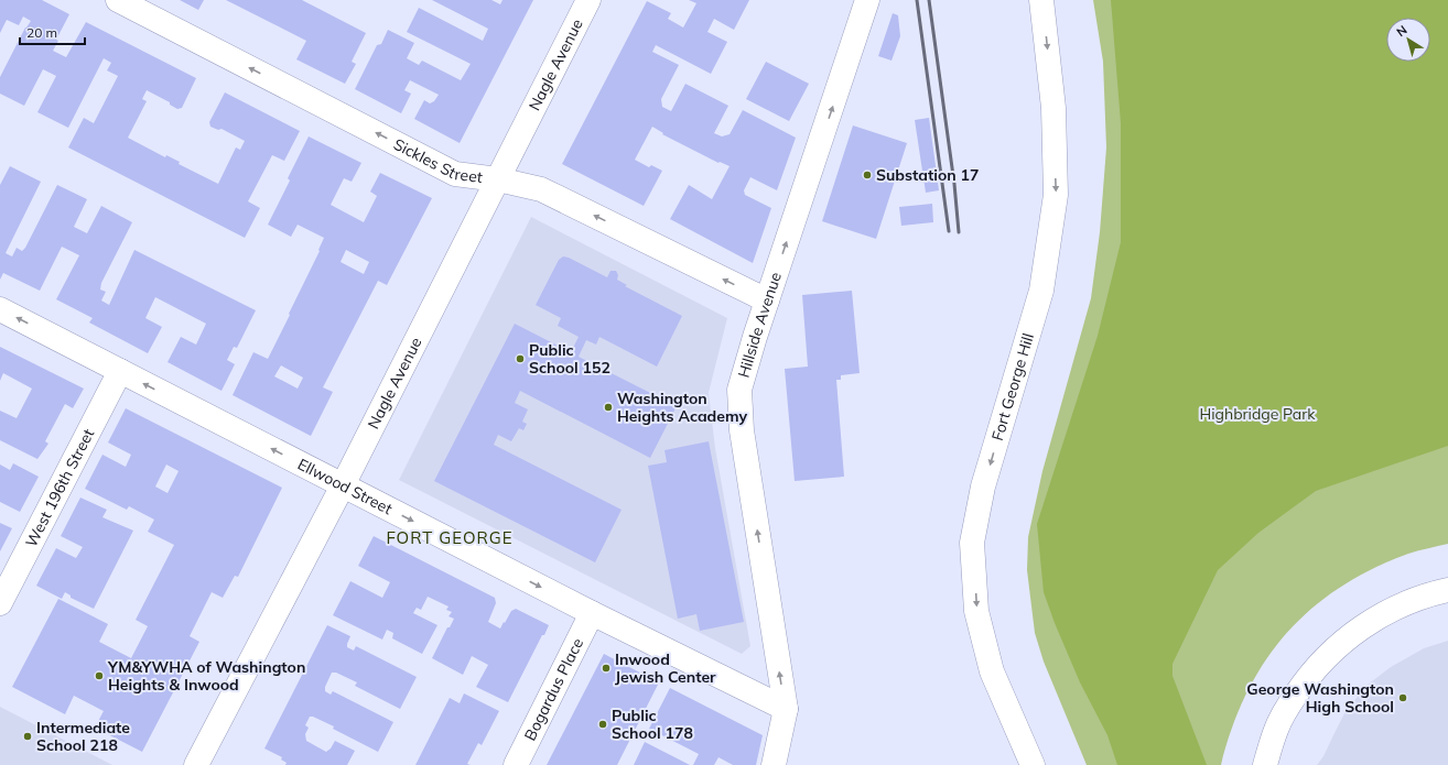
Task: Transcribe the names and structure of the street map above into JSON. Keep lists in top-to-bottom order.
{
  "streets": {
    "street": [
      "Nagle Avenue",
      "Sickles Street",
      "Hillside Avenue",
      "Fort George Hill",
      "Ellwood Street",
      "West 196th Street",
      "Bogardus Place"
    ]
  },
  "crossings": [
    ["Nagle Avenue", "Sickles Street"],
    ["Nagle Avenue", "Ellwood Street"],
    ["Sickles Street", "Hillside Avenue"],
    ["Hillside Avenue", "Ellwood Street"],
    ["Ellwood Street", "West 196th Street"],
    ["Ellwood Street", "Bogardus Place"]
  ],
  "one_way": ["Sickles Street", "Hillside Avenue", "Fort George Hill"],
  "districts": ["FORT GEORGE"],
  "parks": ["Highbridge Park"],
  "places": [
    "Substation 17",
    "Public School 152",
    "Washington Heights Academy",
    "Inwood Jewish Center",
    "YM&YWHA of Washington Heights & Inwood",
    "George Washington High School",
    "Public School 178",
    "Intermediate School 218"
  ],
  "scale_bar": "20 m",
  "north": "top left"
}
